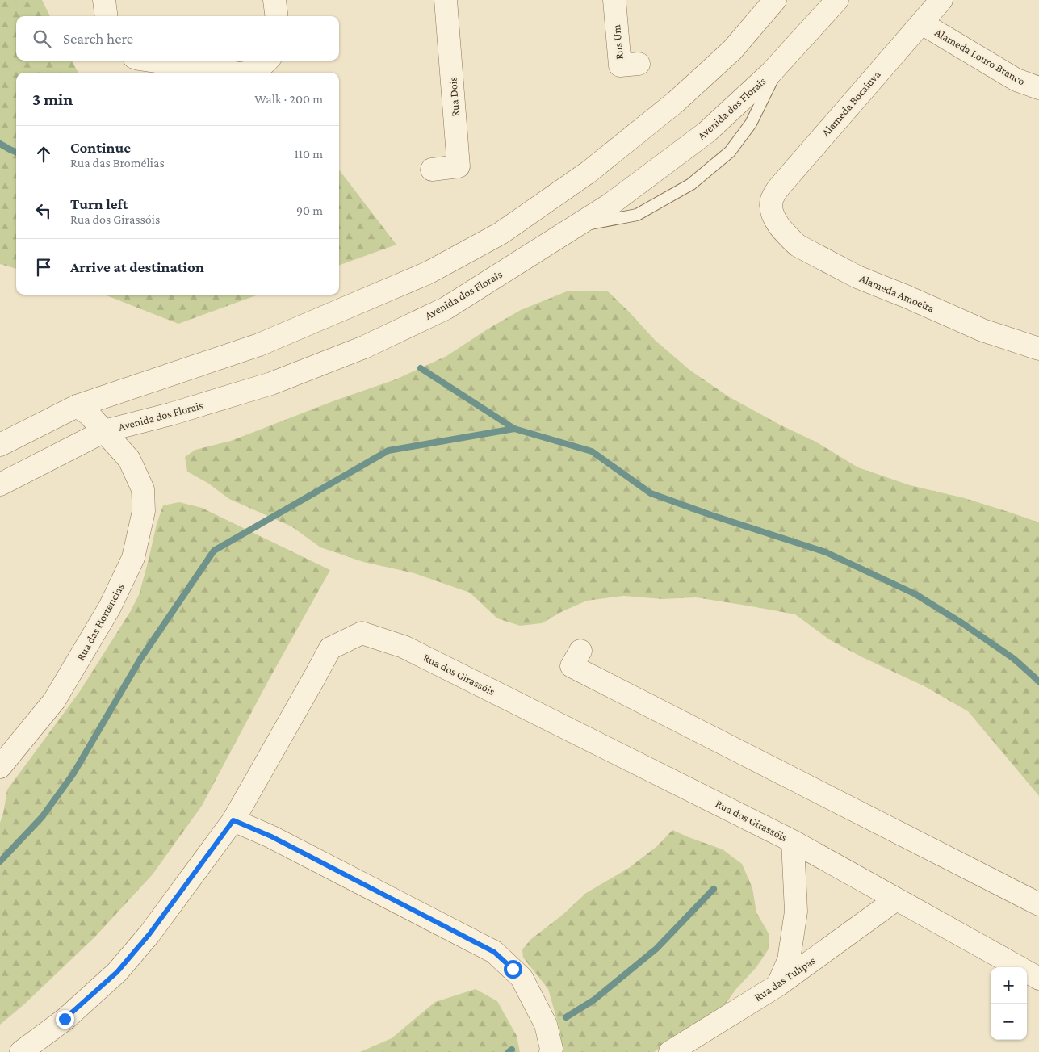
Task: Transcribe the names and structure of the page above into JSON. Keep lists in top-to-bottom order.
{
  "streets": {
    "street": [
      "Rus Um",
      "Alameda Louro Branco",
      "Rua Dois",
      "Alameda Bocaiuva",
      "Avenida dos Florais",
      "Alameda Amoeira",
      "Rua das Hortencias",
      "Rua dos Girassóis",
      "Rua das Tulipas"
    ]
  },
  "crossings": [
    ["Alameda Louro Branco", "Alameda Bocaiuva"],
    ["Alameda Bocaiuva", "Alameda Amoeira"],
    ["Avenida dos Florais", "Rua das Hortencias"],
    ["Rua dos Girassóis", "Rua das Tulipas"]
  ],
  "page": {
    "search": "Search here",
    "heading": ["3 min", "Walk · 200 m"],
    "list": [
      ["Continue", "Rua das Bromélias", "110 m"],
      ["Turn left", "Rua dos Girassóis", "90 m"],
      "Arrive at destination"
    ],
    "map_buttons": ["+", "−"]
  }
}
